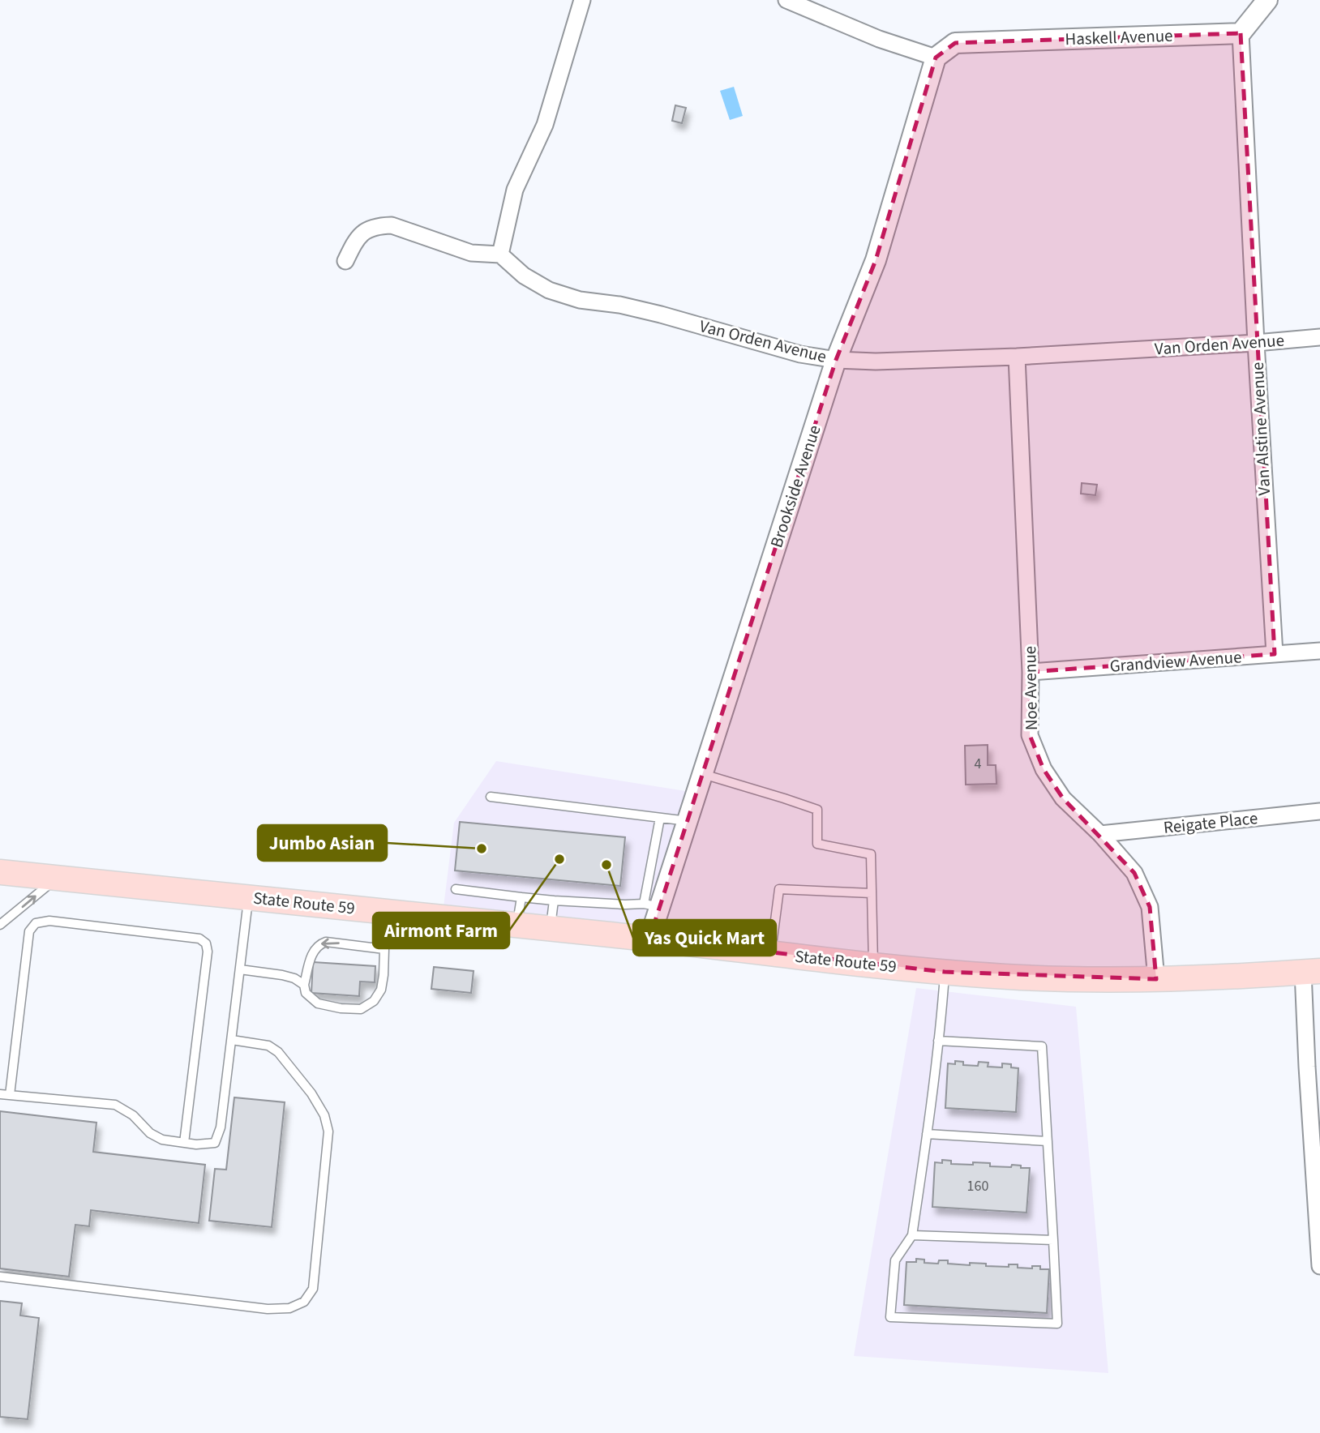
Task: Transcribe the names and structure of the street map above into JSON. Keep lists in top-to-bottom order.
{
  "streets": {
    "main road": ["State Route 59"],
    "street": [
      "Haskell Avenue",
      "Van Orden Avenue",
      "Van Alstine Avenue",
      "Brookside Avenue",
      "Grandview Avenue",
      "Noe Avenue",
      "Reigate Place"
    ]
  },
  "crossings": [
    ["Haskell Avenue", "Van Alstine Avenue"],
    ["Haskell Avenue", "Brookside Avenue"],
    ["Van Orden Avenue", "Van Alstine Avenue"],
    ["Van Orden Avenue", "Brookside Avenue"],
    ["Van Orden Avenue", "Noe Avenue"],
    ["Van Alstine Avenue", "Grandview Avenue"],
    ["Brookside Avenue", "State Route 59"],
    ["Grandview Avenue", "Noe Avenue"],
    ["Noe Avenue", "Reigate Place"],
    ["Noe Avenue", "State Route 59"]
  ],
  "places": ["Jumbo Asian", "Airmont Farm", "Yas Quick Mart"],
  "house_numbers": ["4", "160"]
}
